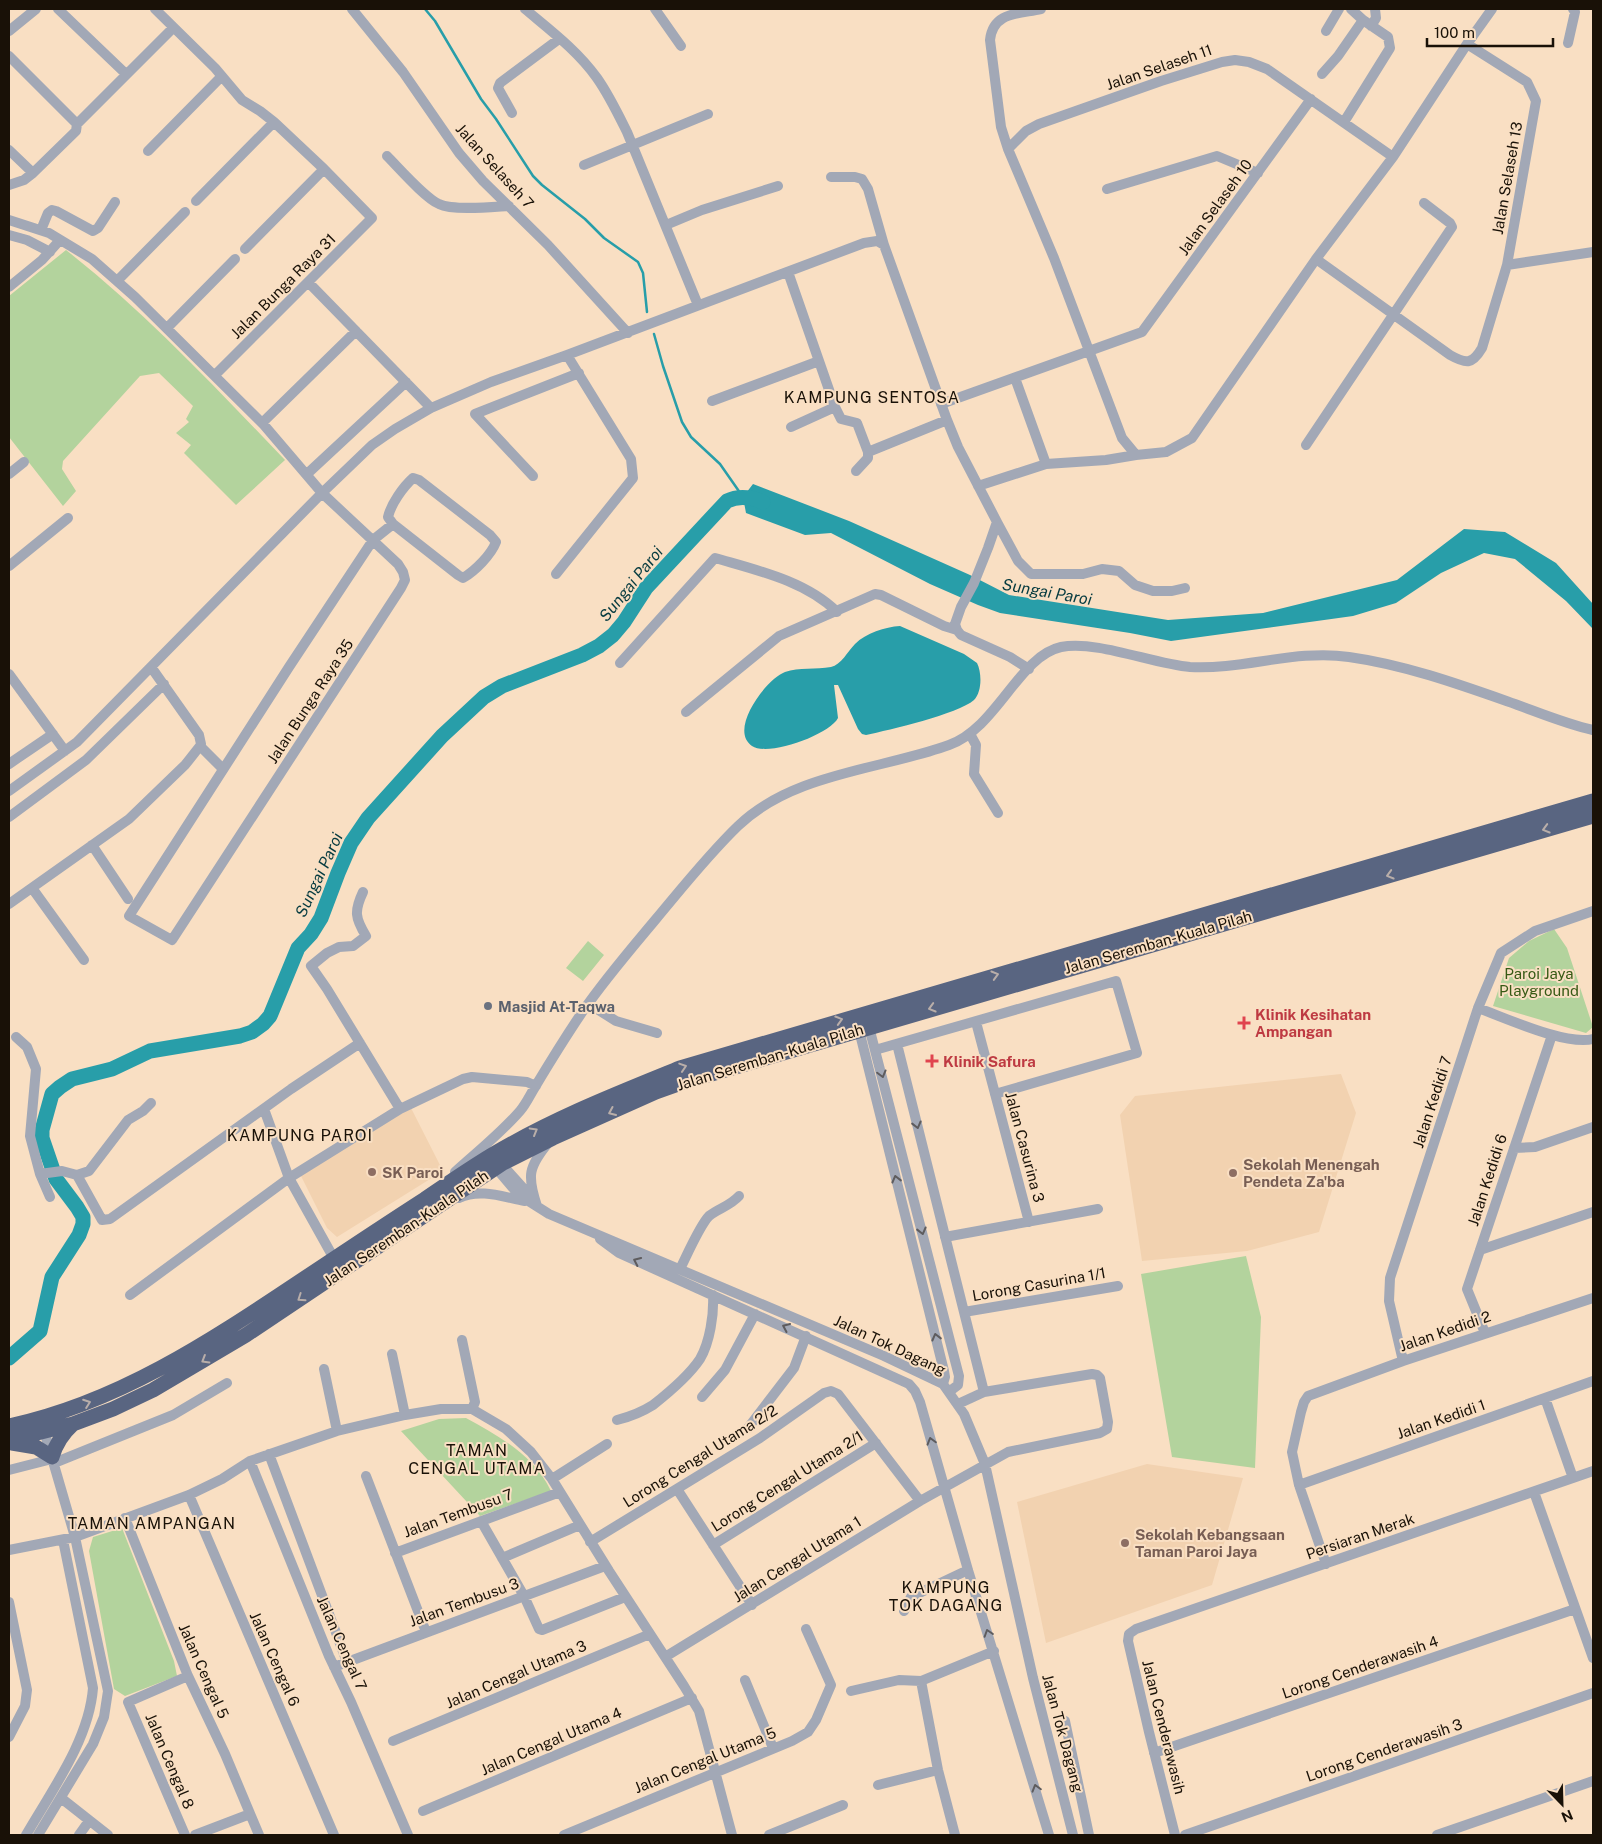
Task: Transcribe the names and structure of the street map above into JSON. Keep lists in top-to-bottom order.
{
  "streets": {
    "highway": ["Jalan Seremban-Kuala Pilah"],
    "street": [
      "Jalan Selaseh 11",
      "Jalan Selaseh 7",
      "Jalan Selaseh 13",
      "Jalan Selaseh 10",
      "Jalan Bunga Raya 31",
      "Jalan Bunga Raya 35",
      "Jalan Kedidi 7",
      "Jalan Casurina 3",
      "Jalan Kedidi 6",
      "Lorong Casurina 1/1",
      "Jalan Kedidi 2",
      "Jalan Tok Dagang",
      "Jalan Kedidi 1",
      "Lorong Cengal Utama 2/2",
      "Lorong Cengal Utama 2/1",
      "Jalan Tembusu 7",
      "Persiaran Merak",
      "Jalan Cengal Utama 1",
      "Jalan Tembusu 3",
      "Jalan Cengal 7",
      "Jalan Cengal 6",
      "Lorong Cenderawasih 4",
      "Jalan Cengal 5",
      "Jalan Cengal Utama 3",
      "Jalan Cenderawasih",
      "Jalan Cengal Utama 4",
      "Lorong Cenderawasih 3",
      "Jalan Cengal Utama 5",
      "Jalan Cengal 8"
    ]
  },
  "crossings": [
    ["Jalan Selaseh 11", "Jalan Selaseh 10"],
    ["Jalan Bunga Raya 31", "Jalan Bunga Raya 35"],
    ["Jalan Seremban-Kuala Pilah", "Jalan Tok Dagang"],
    ["Jalan Kedidi 7", "Jalan Kedidi 2"],
    ["Jalan Kedidi 6", "Jalan Kedidi 2"],
    ["Jalan Kedidi 2", "Jalan Kedidi 1"],
    ["Jalan Tok Dagang", "Jalan Cengal Utama 1"],
    ["Lorong Cengal Utama 2/2", "Lorong Cengal Utama 2/1"],
    ["Persiaran Merak", "Jalan Cenderawasih"],
    ["Jalan Tembusu 3", "Jalan Cengal 7"],
    ["Lorong Cenderawasih 4", "Jalan Cenderawasih"],
    ["Jalan Cengal 5", "Jalan Cengal 8"]
  ],
  "districts": [
    "KAMPUNG SENTOSA",
    "KAMPUNG PAROI",
    "TAMAN CENGAL UTAMA",
    "TAMAN AMPANGAN",
    "KAMPUNG TOK DAGANG"
  ],
  "water": ["Sungai Paroi"],
  "parks": ["Paroi Jaya Playground"],
  "places": {
    "other": [
      "Masjid At-Taqwa",
      "SK Paroi",
      "Sekolah Menengah Pendeta Za'ba",
      "Sekolah Kebangsaan Taman Paroi Jaya"
    ],
    "health": ["Klinik Kesihatan Ampangan", "Klinik Safura"]
  },
  "scale_bar": "100 m",
  "north": "bottom right"
}
